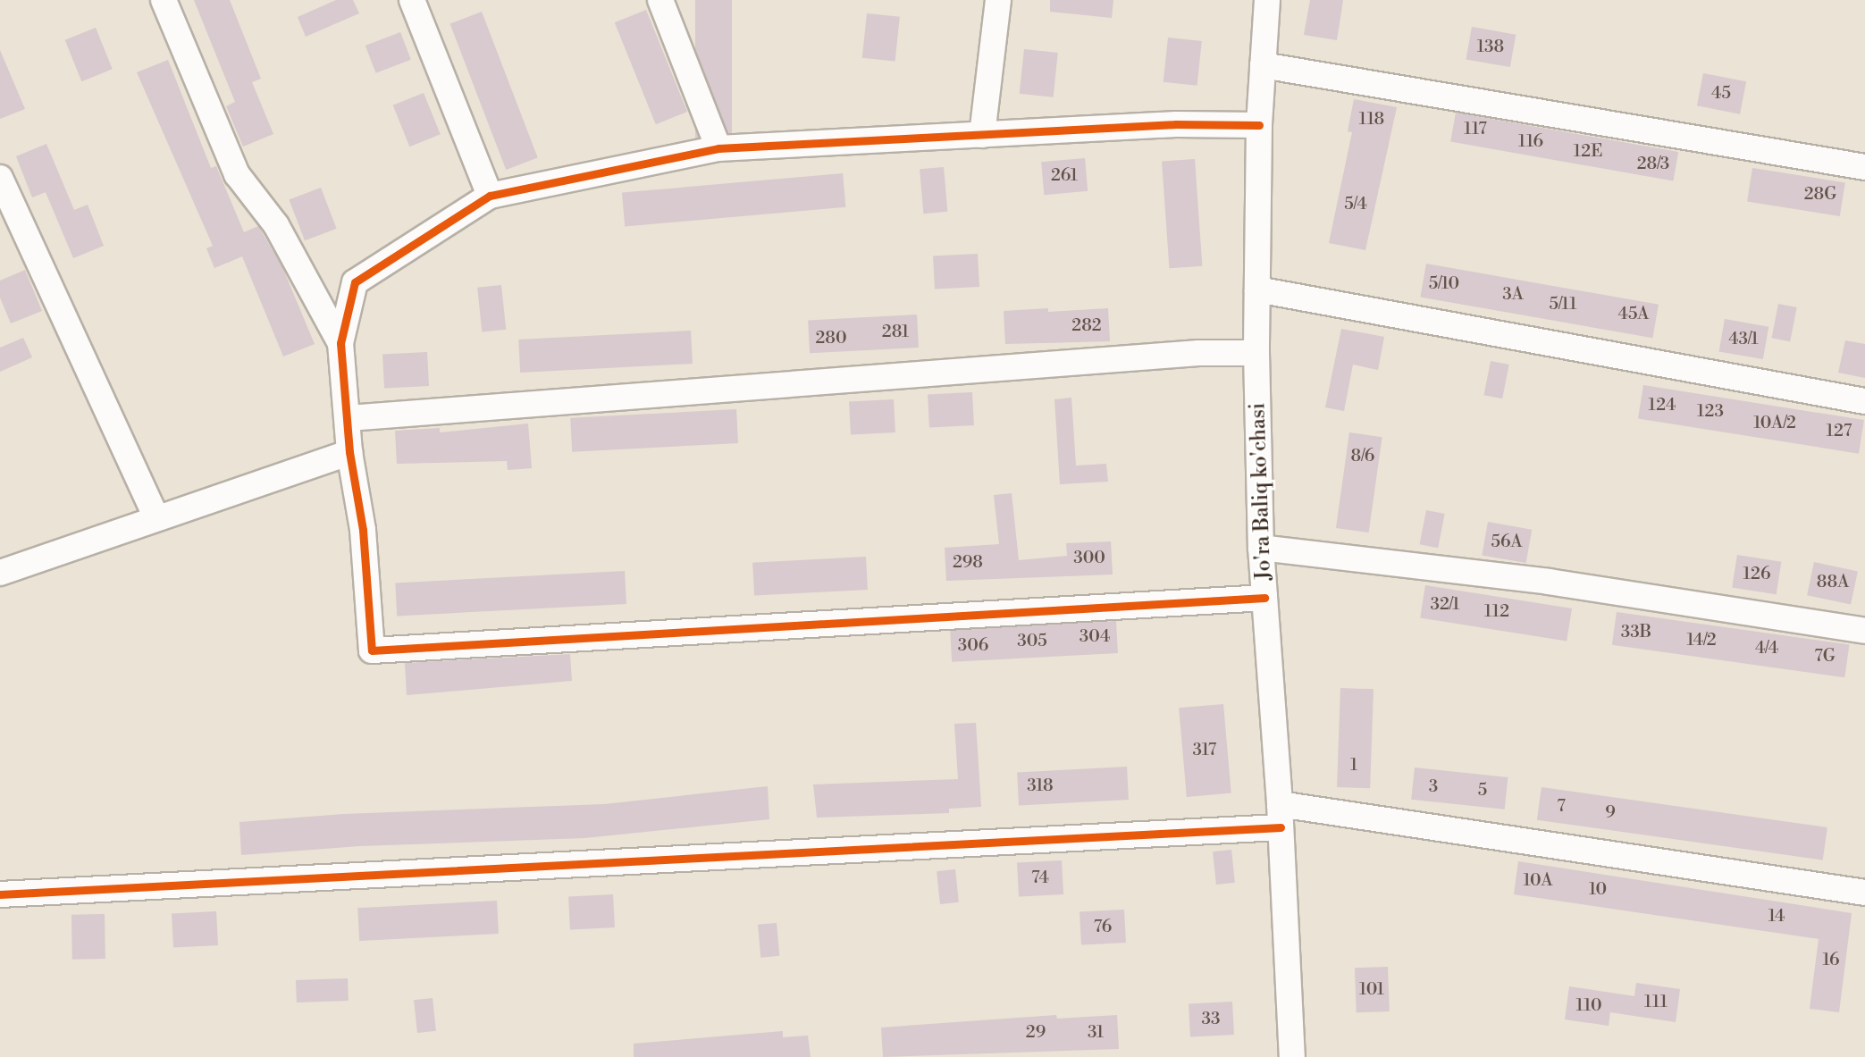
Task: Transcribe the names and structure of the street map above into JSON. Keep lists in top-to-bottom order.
{
  "streets": {
    "street": ["Jo'ra Baliq ko'chasi"]
  },
  "house_numbers": [
    "138",
    "45",
    "118",
    "117",
    "116",
    "12E",
    "28/3",
    "261",
    "28G",
    "5/4",
    "5/10",
    "3A",
    "5/11",
    "45A",
    "282",
    "281",
    "280",
    "43/1",
    "124",
    "123",
    "10A/2",
    "127",
    "8/6",
    "56A",
    "300",
    "298",
    "126",
    "88A",
    "32/1",
    "112",
    "33B",
    "304",
    "14/2",
    "305",
    "306",
    "4/4",
    "7G",
    "317",
    "1",
    "318",
    "3",
    "5",
    "7",
    "9",
    "74",
    "10A",
    "10",
    "14",
    "76",
    "16",
    "101",
    "111",
    "110",
    "33",
    "29",
    "31"
  ]
}
